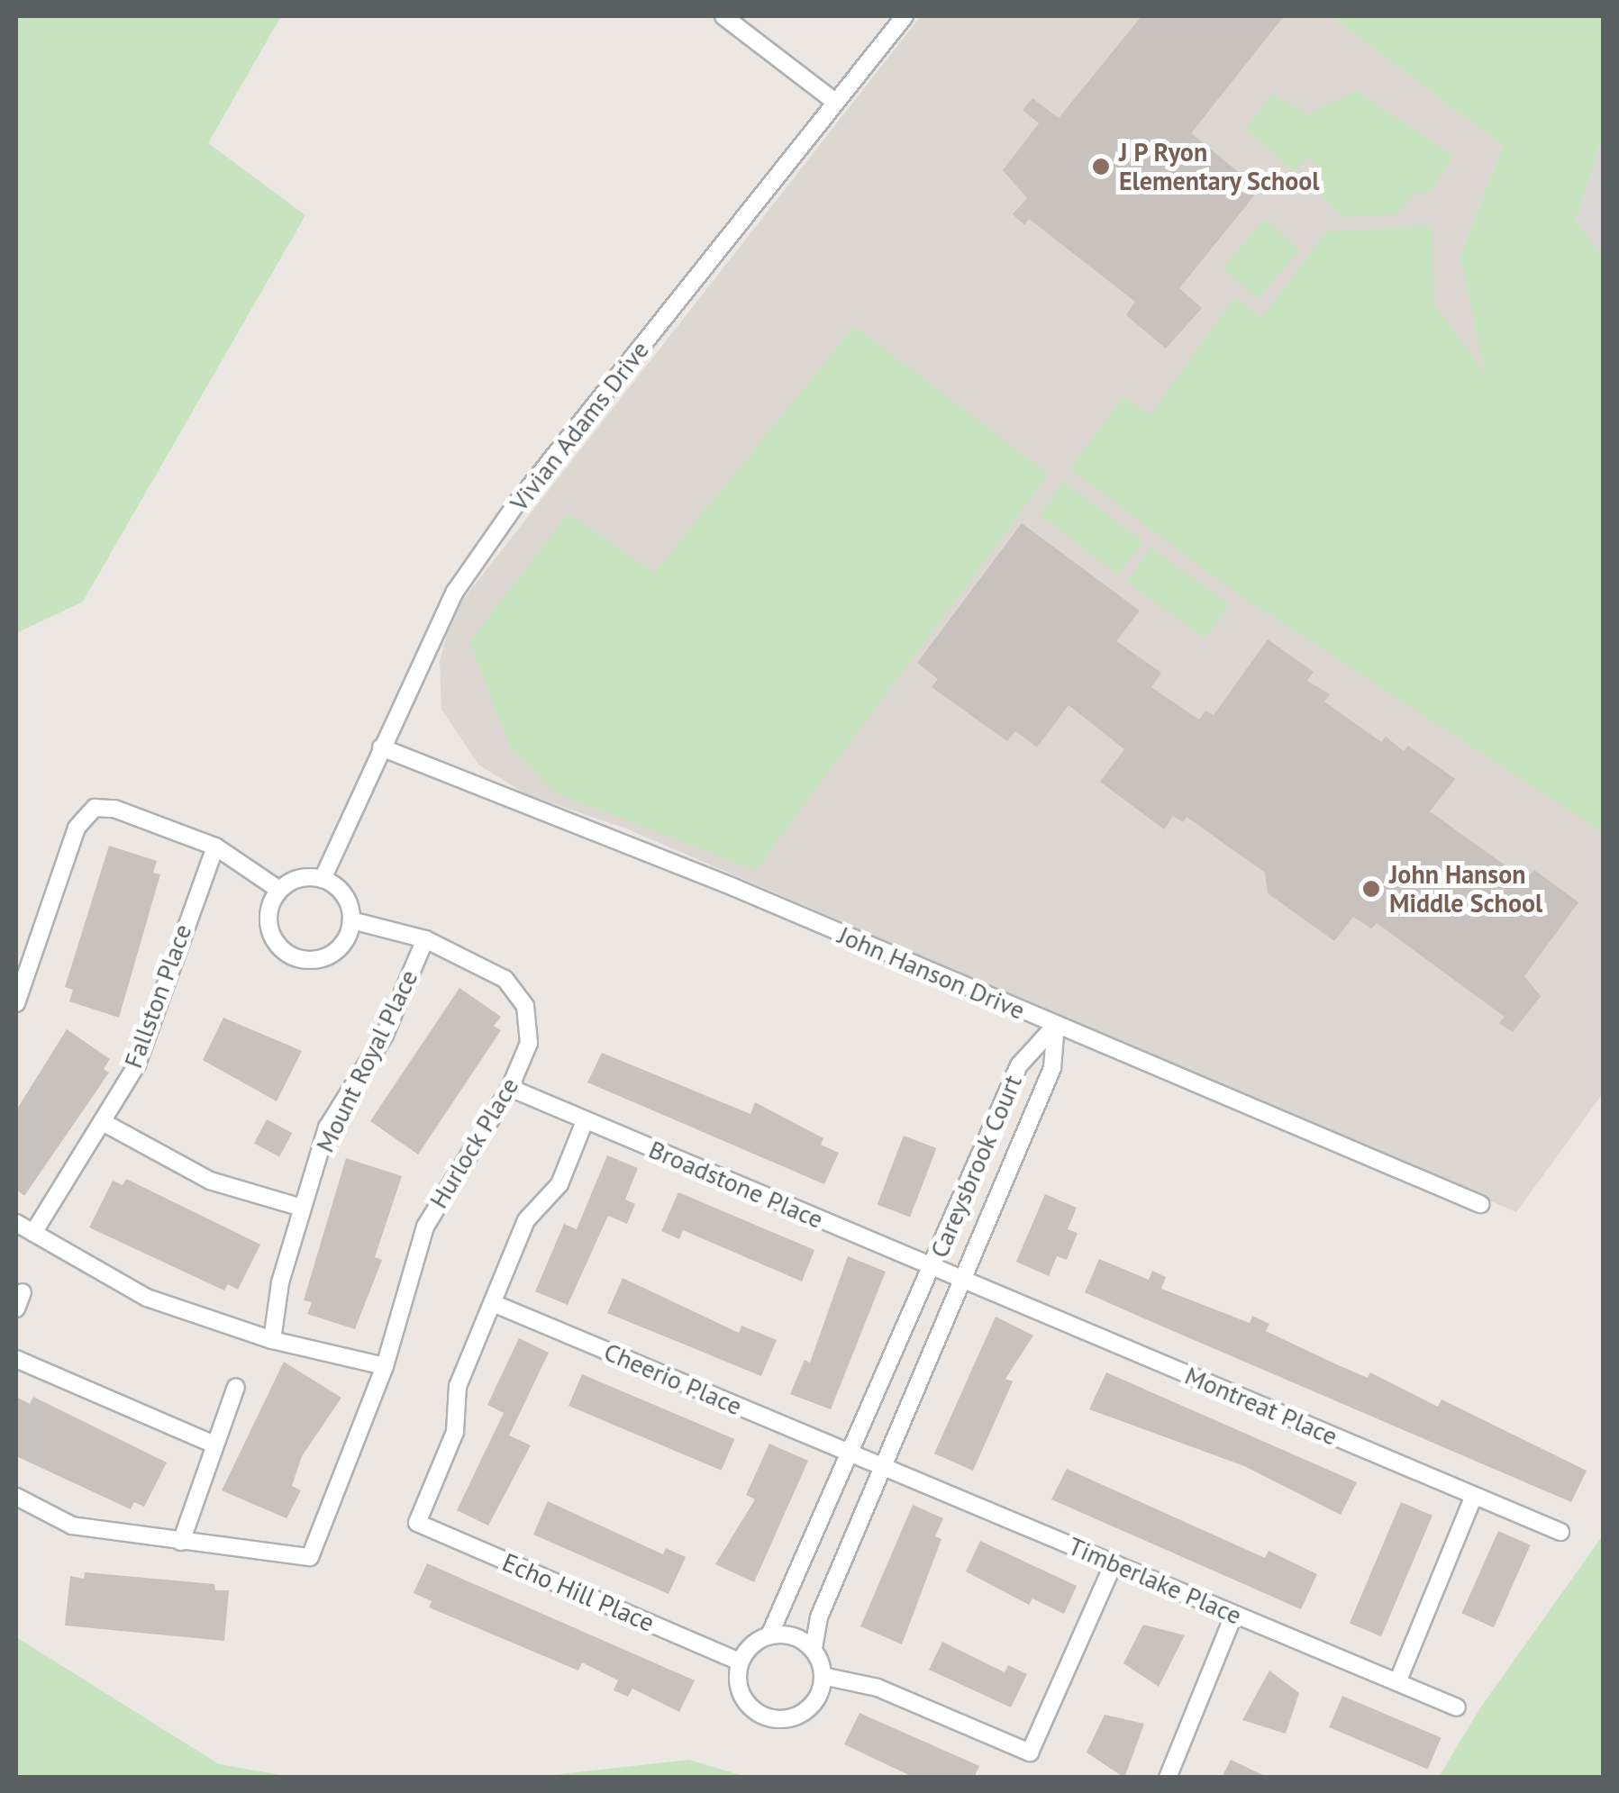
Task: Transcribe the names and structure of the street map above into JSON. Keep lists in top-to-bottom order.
{
  "streets": {
    "street": [
      "Vivian Adams Drive",
      "John Hanson Drive",
      "Fallston Place",
      "Mount Royal Place",
      "Hurlock Place",
      "Careysbrook Court",
      "Broadstone Place",
      "Cheerio Place",
      "Montreat Place",
      "Timberlake Place",
      "Echo Hill Place"
    ]
  },
  "crossings": [
    ["Vivian Adams Drive", "John Hanson Drive"],
    ["Vivian Adams Drive", "Hurlock Place"],
    ["John Hanson Drive", "Careysbrook Court"],
    ["Mount Royal Place", "Hurlock Place"],
    ["Hurlock Place", "Broadstone Place"],
    ["Careysbrook Court", "Broadstone Place"],
    ["Careysbrook Court", "Cheerio Place"],
    ["Careysbrook Court", "Montreat Place"],
    ["Careysbrook Court", "Timberlake Place"],
    ["Careysbrook Court", "Echo Hill Place"],
    ["Broadstone Place", "Montreat Place"],
    ["Cheerio Place", "Timberlake Place"],
    ["Cheerio Place", "Echo Hill Place"]
  ],
  "places": ["J P Ryon Elementary School", "John Hanson Middle School"]
}
